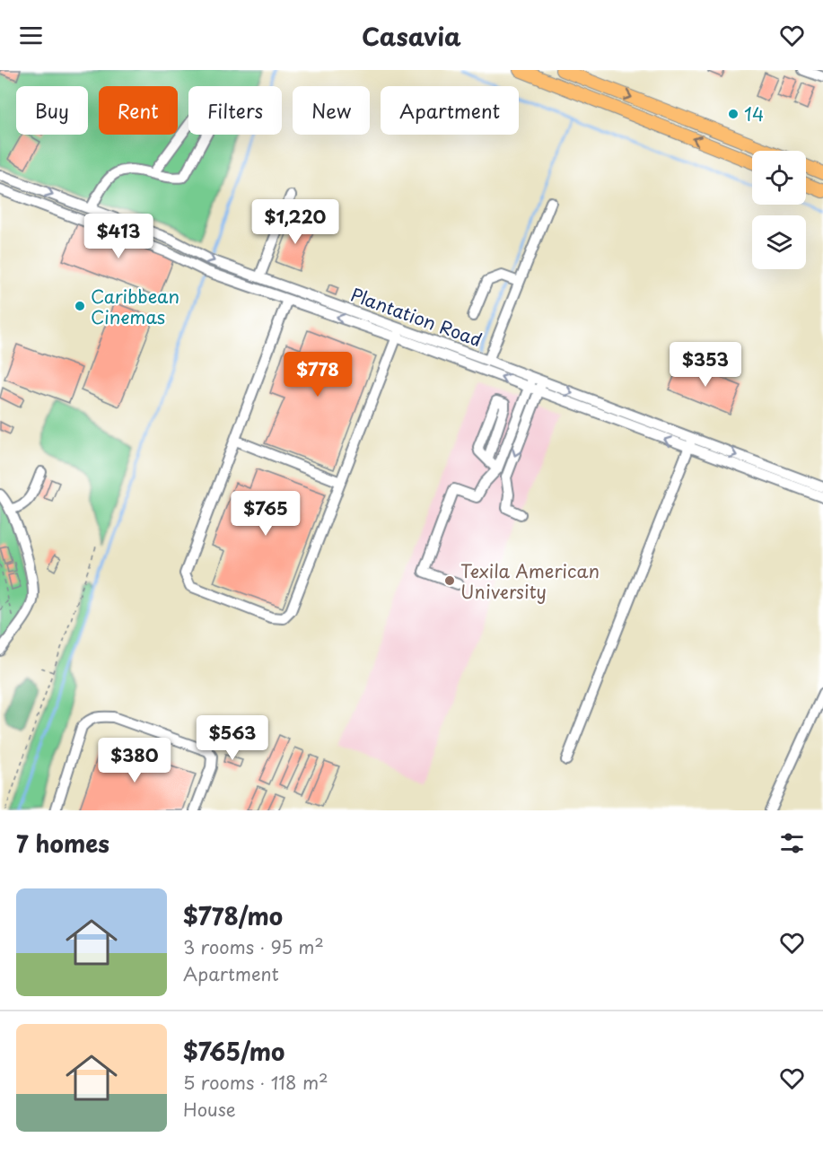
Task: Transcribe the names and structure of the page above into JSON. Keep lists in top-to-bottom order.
{
  "streets": {
    "street": ["Plantation Road"]
  },
  "places": ["14", "Caribbean Cinemas", "Texila American University"],
  "page": {
    "header": "Casavia",
    "chip": [
      "Buy",
      "Rent",
      "Filters",
      "New",
      "Apartment"
    ],
    "price": [
      "$1,220",
      "$413",
      "$353",
      "$778",
      "$765",
      "$563",
      "$380"
    ],
    "heading": "7 homes",
    "list": [
      {
        "name": "$778/mo",
        "note": "3 rooms · 95 m² · Apartment"
      },
      {
        "name": "$765/mo",
        "note": "5 rooms · 118 m² · House"
      }
    ]
  }
}
